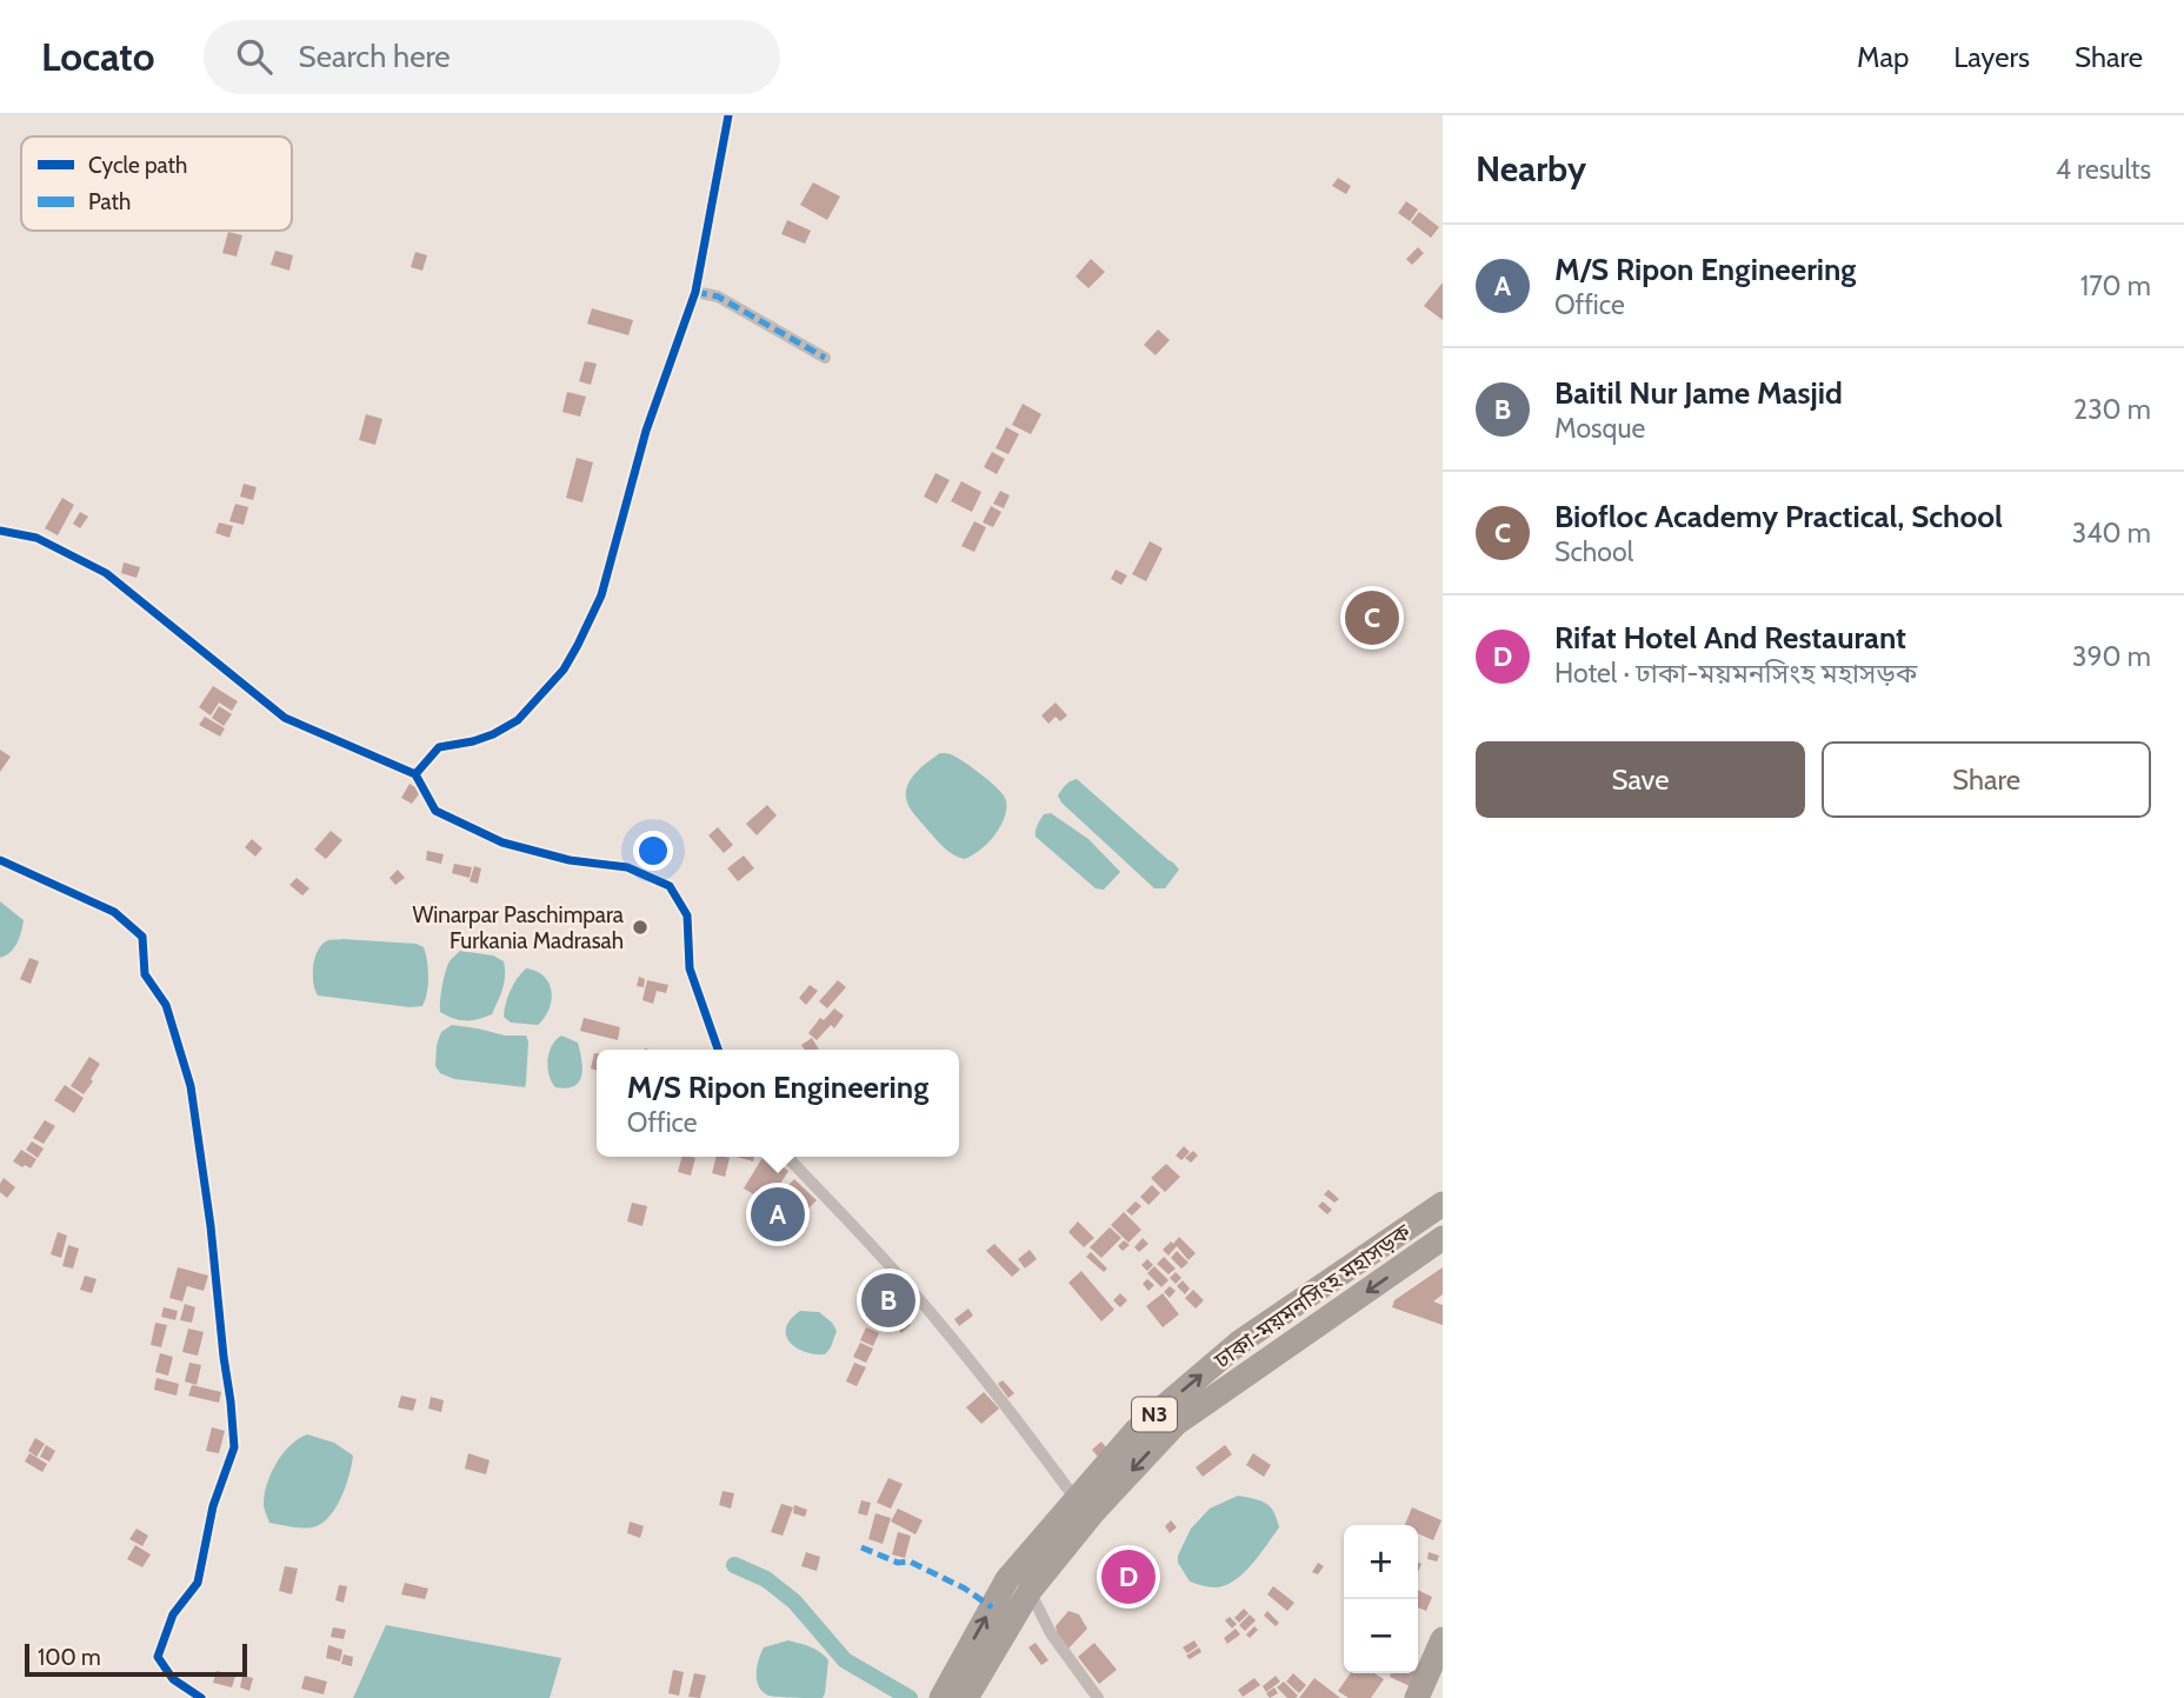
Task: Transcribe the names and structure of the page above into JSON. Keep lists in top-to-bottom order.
{
  "streets": {
    "highway": ["ঢাকা-ময়মনসিংহ মহাসড়ক", "N3"]
  },
  "places": ["Winarpar Paschimpara Furkania Madrasah"],
  "legend": ["Cycle path", "Path"],
  "scale_bar": "100 m",
  "page": {
    "header": "Locato",
    "search": "Search here",
    "nav": ["Map", "Layers", "Share"],
    "heading": ["Nearby", "4 results"],
    "list": [
      {
        "mark": "A",
        "name": "M/S Ripon Engineering",
        "note": "Office",
        "value": "170 m"
      },
      {
        "mark": "B",
        "name": "Baitil Nur Jame Masjid",
        "note": "Mosque",
        "value": "230 m"
      },
      {
        "mark": "C",
        "name": "Biofloc Academy Practical, School",
        "note": "School",
        "value": "340 m"
      },
      {
        "mark": "D",
        "name": "Rifat Hotel And Restaurant",
        "note": "Hotel · ঢাকা-ময়মনসিংহ মহাসড়ক",
        "value": "390 m"
      }
    ],
    "pins": [
      "C",
      "A",
      "B",
      "D"
    ],
    "buttons": ["Save", "Share"],
    "popup": ["M/S Ripon Engineering", "Office"],
    "map_buttons": ["+", "−"],
    "scale": "100 m"
  }
}
